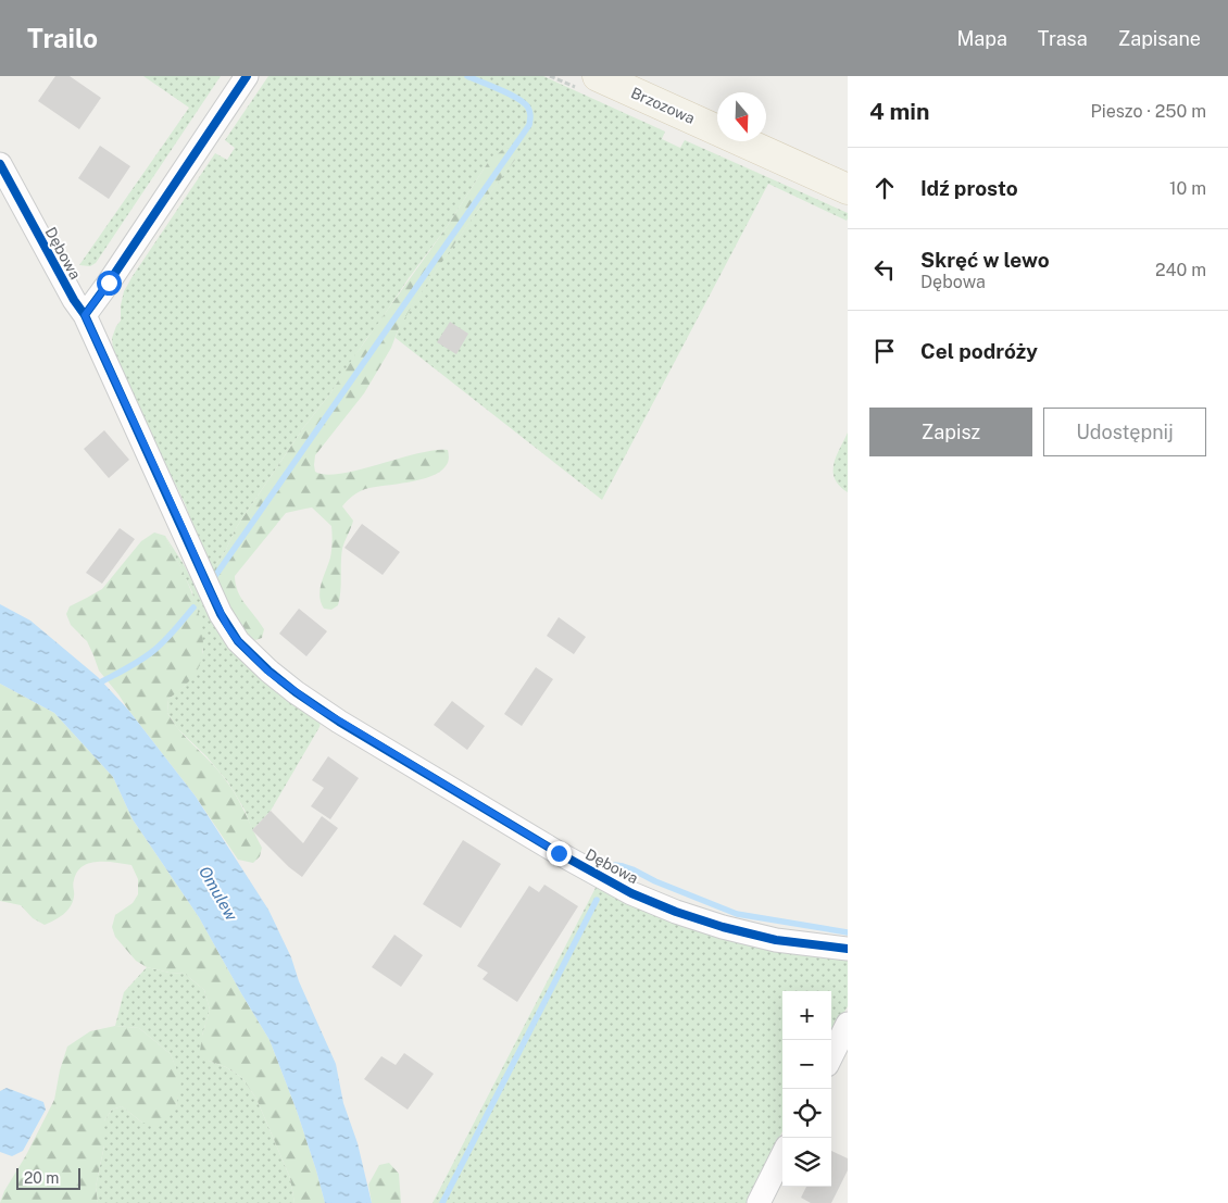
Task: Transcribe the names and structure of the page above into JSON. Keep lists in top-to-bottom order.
{
  "streets": {
    "main road": ["Brzozowa"],
    "street": ["Dębowa"]
  },
  "water": ["Omulew"],
  "scale_bar": "20 m",
  "north": "bottom",
  "page": {
    "header": "Trailo",
    "nav": ["Mapa", "Trasa", "Zapisane"],
    "heading": ["4 min", "Pieszo · 250 m"],
    "list": [
      ["Idź prosto", "10 m"],
      ["Skręć w lewo", "Dębowa", "240 m"],
      "Cel podróży"
    ],
    "buttons": ["Zapisz", "Udostępnij"],
    "map_buttons": ["+", "−"],
    "scale": "20 m"
  }
}
